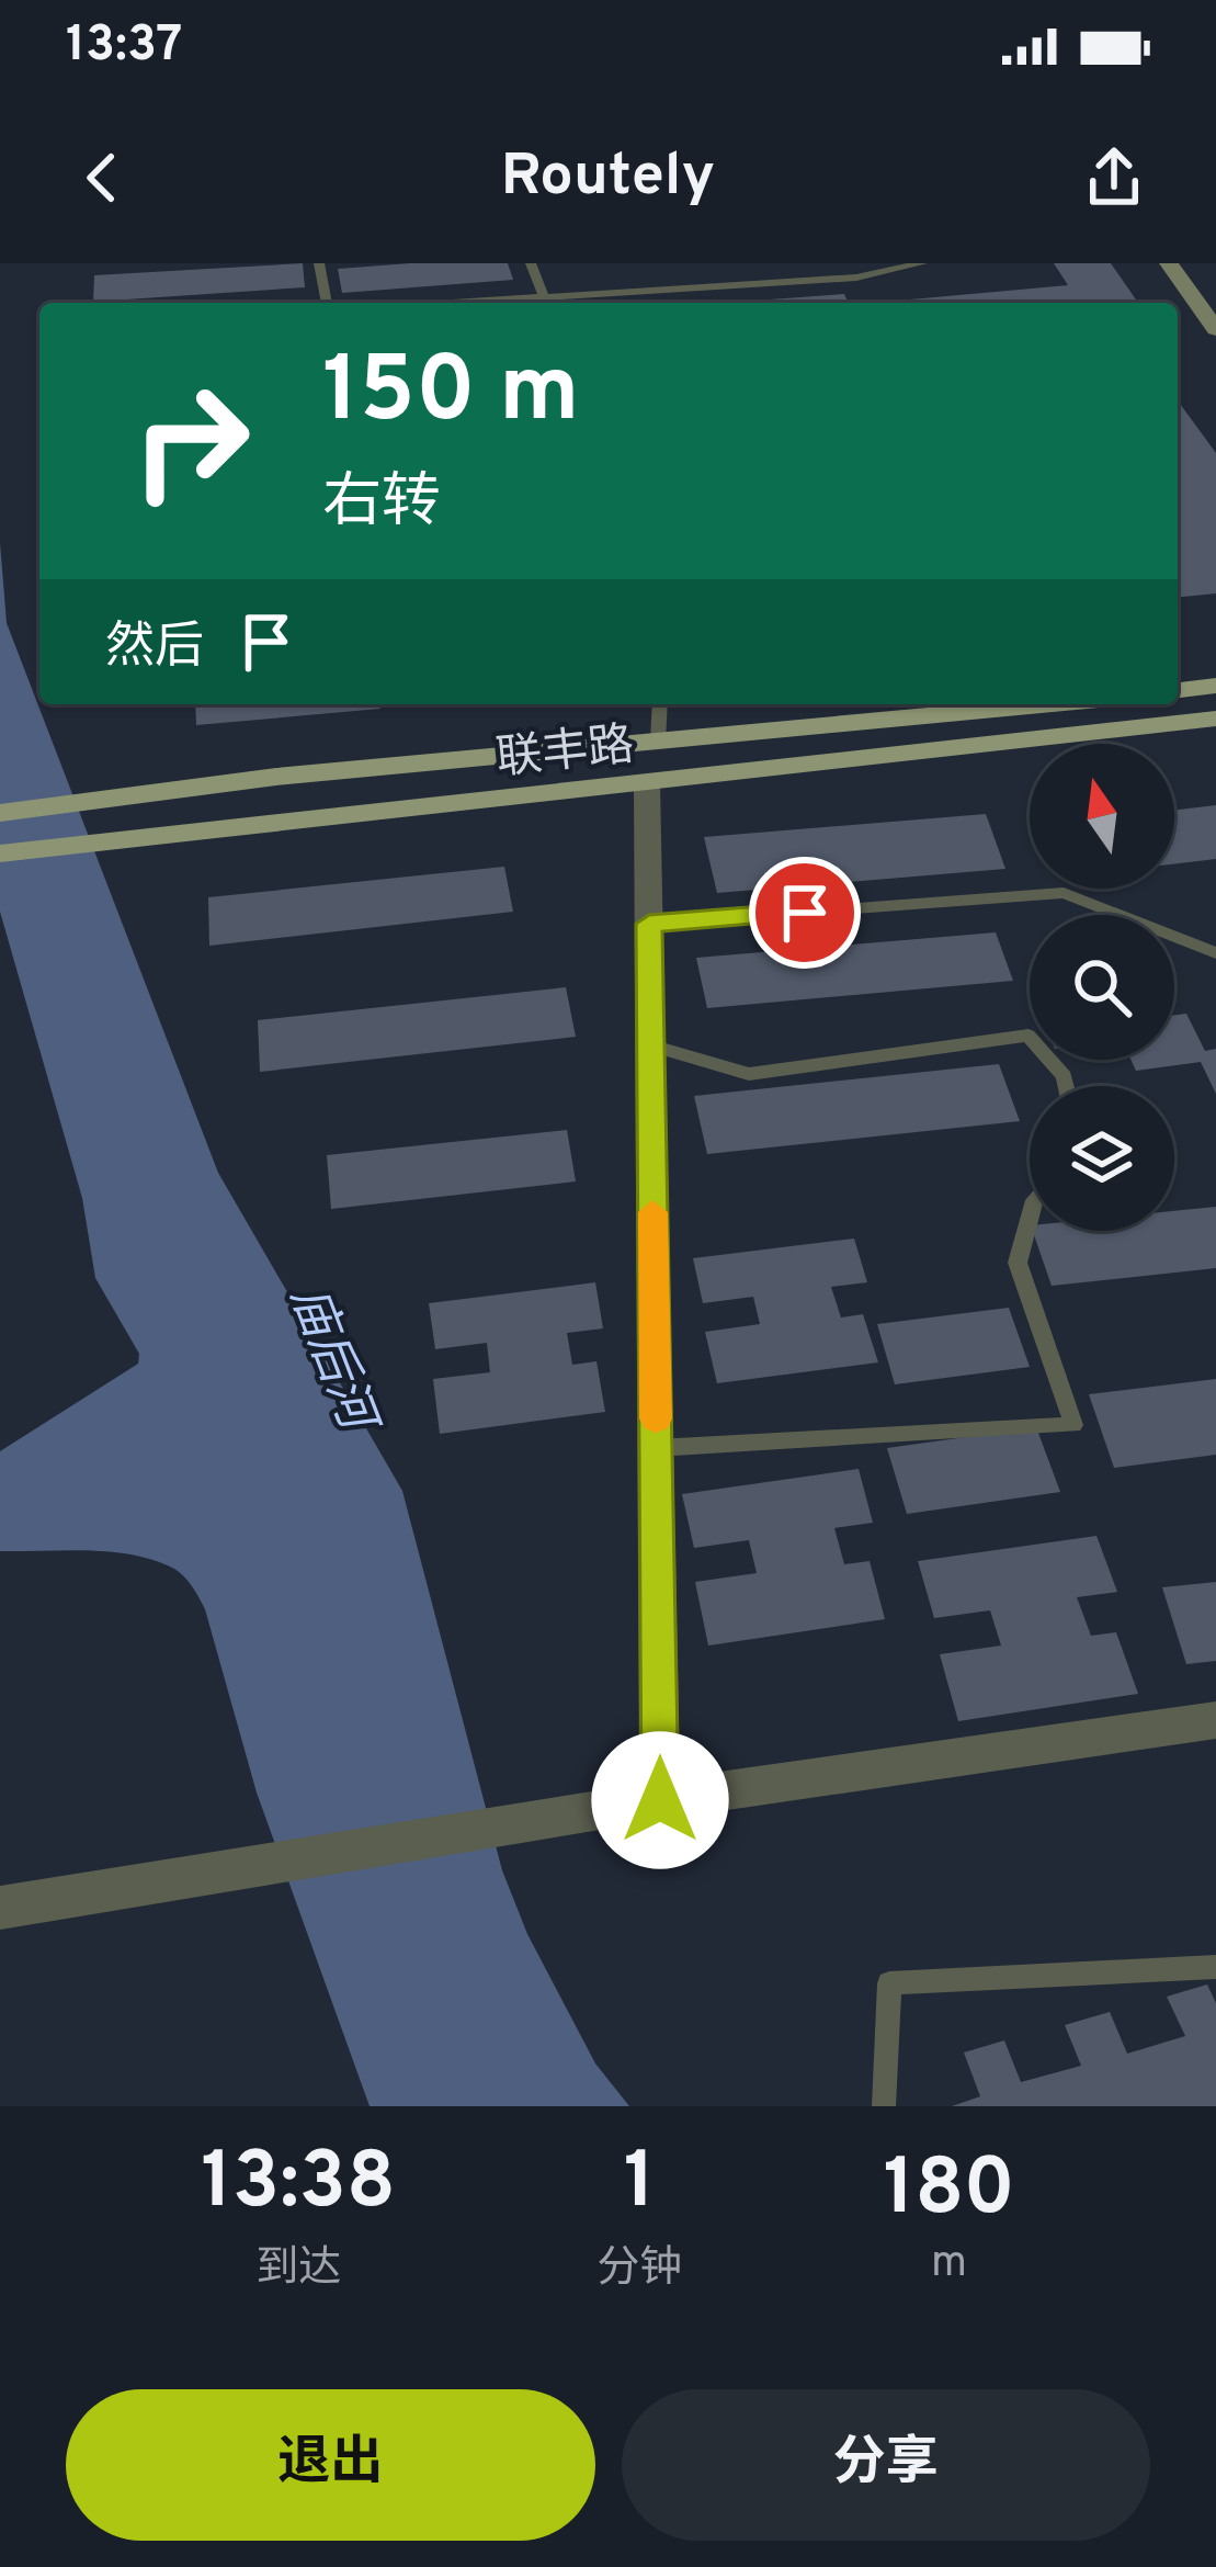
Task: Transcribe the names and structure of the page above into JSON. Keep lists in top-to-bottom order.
{
  "streets": {
    "main road": ["联丰路"]
  },
  "water": ["庙后河"],
  "north": "top",
  "page": {
    "status": "13:37",
    "header": "Routely",
    "turn": ["150 m", "右转"],
    "then": "然后",
    "eta": [
      "13:38",
      "到达",
      "1",
      "分钟",
      "180",
      "m"
    ],
    "buttons": ["退出", "分享"]
  }
}
